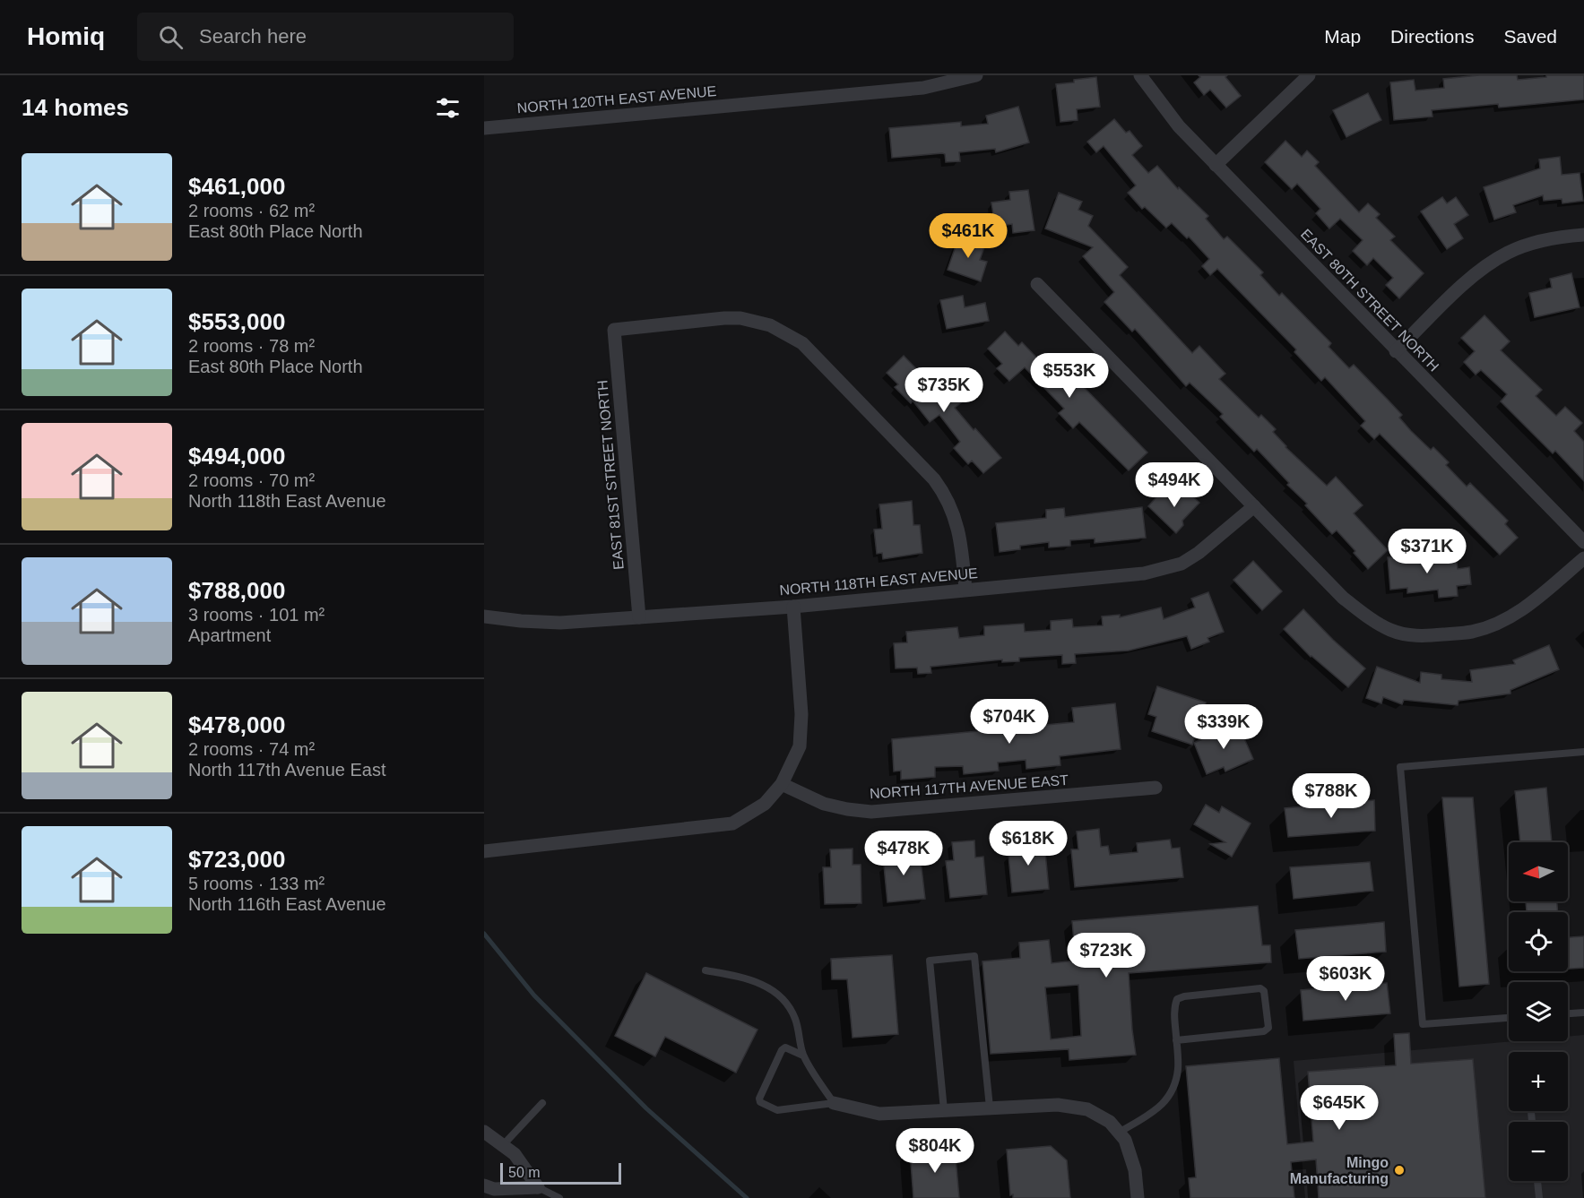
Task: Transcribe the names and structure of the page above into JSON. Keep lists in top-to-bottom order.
{
  "streets": {
    "street": [
      "NORTH 120TH EAST AVENUE",
      "EAST 80TH STREET NORTH",
      "EAST 81ST STREET NORTH",
      "NORTH 118TH EAST AVENUE",
      "NORTH 117TH AVENUE EAST"
    ]
  },
  "crossings": [
    ["EAST 81ST STREET NORTH", "NORTH 118TH EAST AVENUE"]
  ],
  "places": ["Mingo Manufacturing"],
  "scale_bar": "50 m",
  "north": "left",
  "page": {
    "header": "Homiq",
    "search": "Search here",
    "nav": ["Map", "Directions", "Saved"],
    "heading": "14 homes",
    "list": [
      {
        "name": "$461,000",
        "note": "2 rooms · 62 m² · East 80th Place North"
      },
      {
        "name": "$553,000",
        "note": "2 rooms · 78 m² · East 80th Place North"
      },
      {
        "name": "$494,000",
        "note": "2 rooms · 70 m² · North 118th East Avenue"
      },
      {
        "name": "$788,000",
        "note": "3 rooms · 101 m² · Apartment"
      },
      {
        "name": "$478,000",
        "note": "2 rooms · 74 m² · North 117th Avenue East"
      },
      {
        "name": "$723,000",
        "note": "5 rooms · 133 m² · North 116th East Avenue"
      }
    ],
    "price": [
      "$461K",
      "$553K",
      "$735K",
      "$494K",
      "$371K",
      "$704K",
      "$339K",
      "$788K",
      "$618K",
      "$478K",
      "$723K",
      "$603K",
      "$645K",
      "$804K"
    ],
    "map_buttons": ["+", "−"],
    "scale": "50 m"
  }
}
